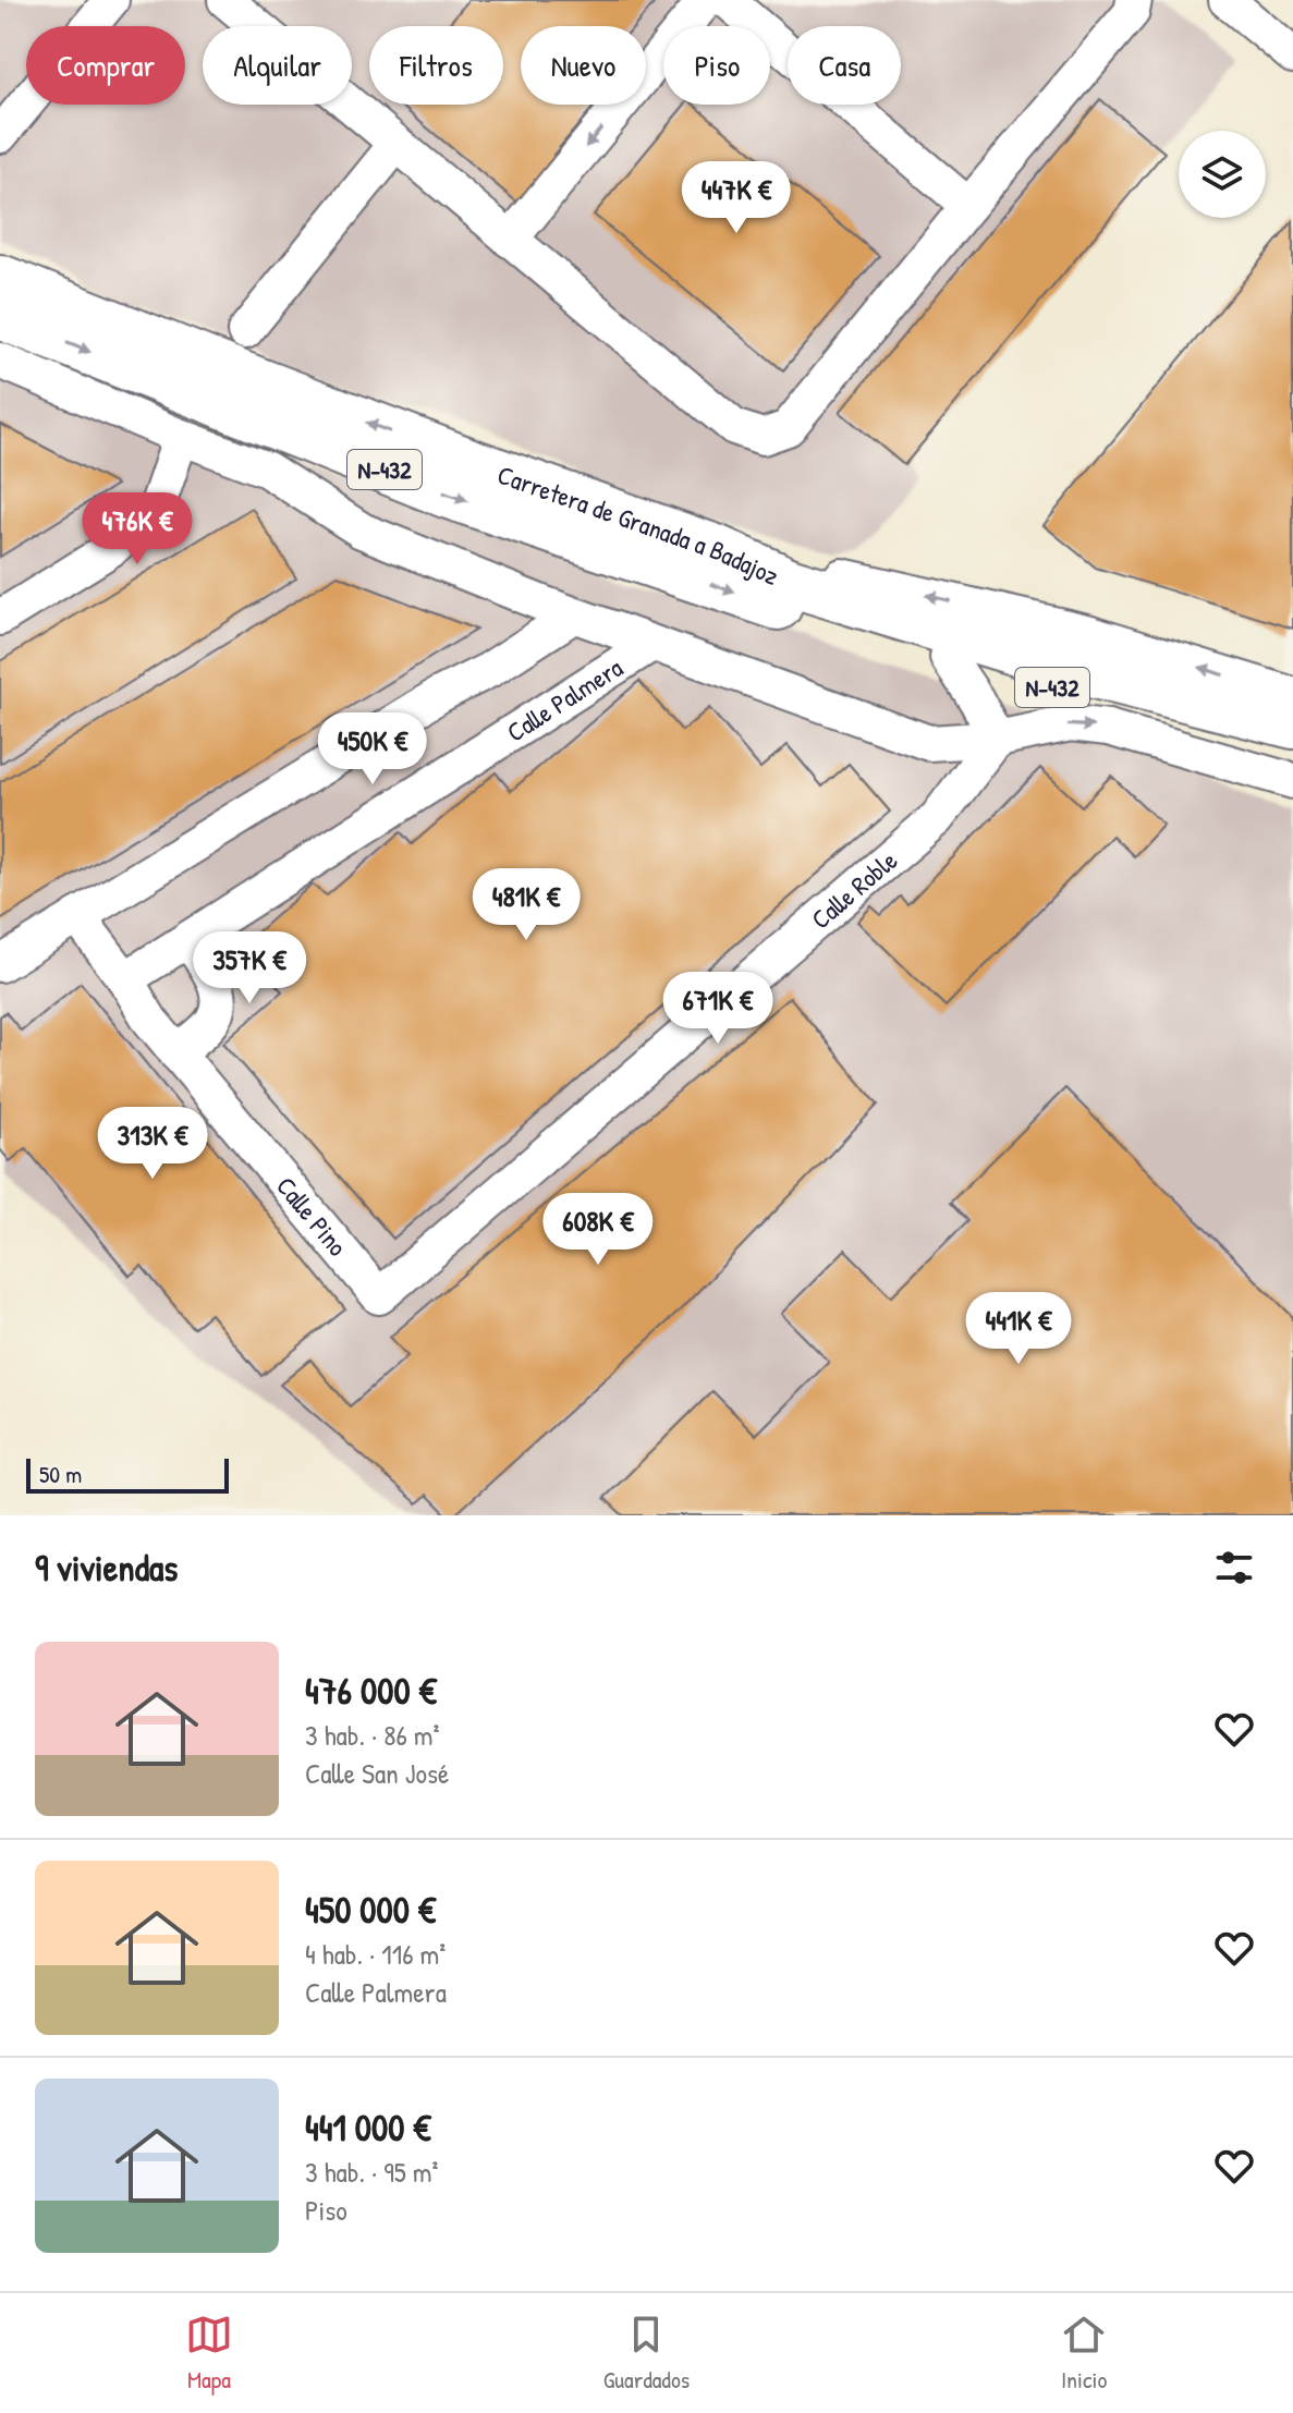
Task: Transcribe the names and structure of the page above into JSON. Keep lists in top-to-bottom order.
{
  "streets": {
    "highway": ["N-432", "Carretera de Granada a Badajoz"],
    "street": ["Calle Palmera", "Calle Roble", "Calle Pino"]
  },
  "crossings": [
    ["Calle Palmera", "Calle Pino"],
    ["Calle Roble", "Calle Pino"]
  ],
  "scale_bar": "50 m",
  "page": {
    "chip": [
      "Comprar",
      "Alquilar",
      "Filtros",
      "Nuevo",
      "Piso",
      "Casa"
    ],
    "price": [
      "447K €",
      "476K €",
      "450K €",
      "481K €",
      "357K €",
      "671K €",
      "313K €",
      "608K €",
      "441K €"
    ],
    "scale": "50 m",
    "heading": "9 viviendas",
    "list": [
      {
        "name": "476 000 €",
        "note": "3 hab. · 86 m² · Calle San José"
      },
      {
        "name": "450 000 €",
        "note": "4 hab. · 116 m² · Calle Palmera"
      },
      {
        "name": "441 000 €",
        "note": "3 hab. · 95 m² · Piso"
      }
    ],
    "tabs": ["Mapa", "Guardados", "Inicio"]
  }
}
